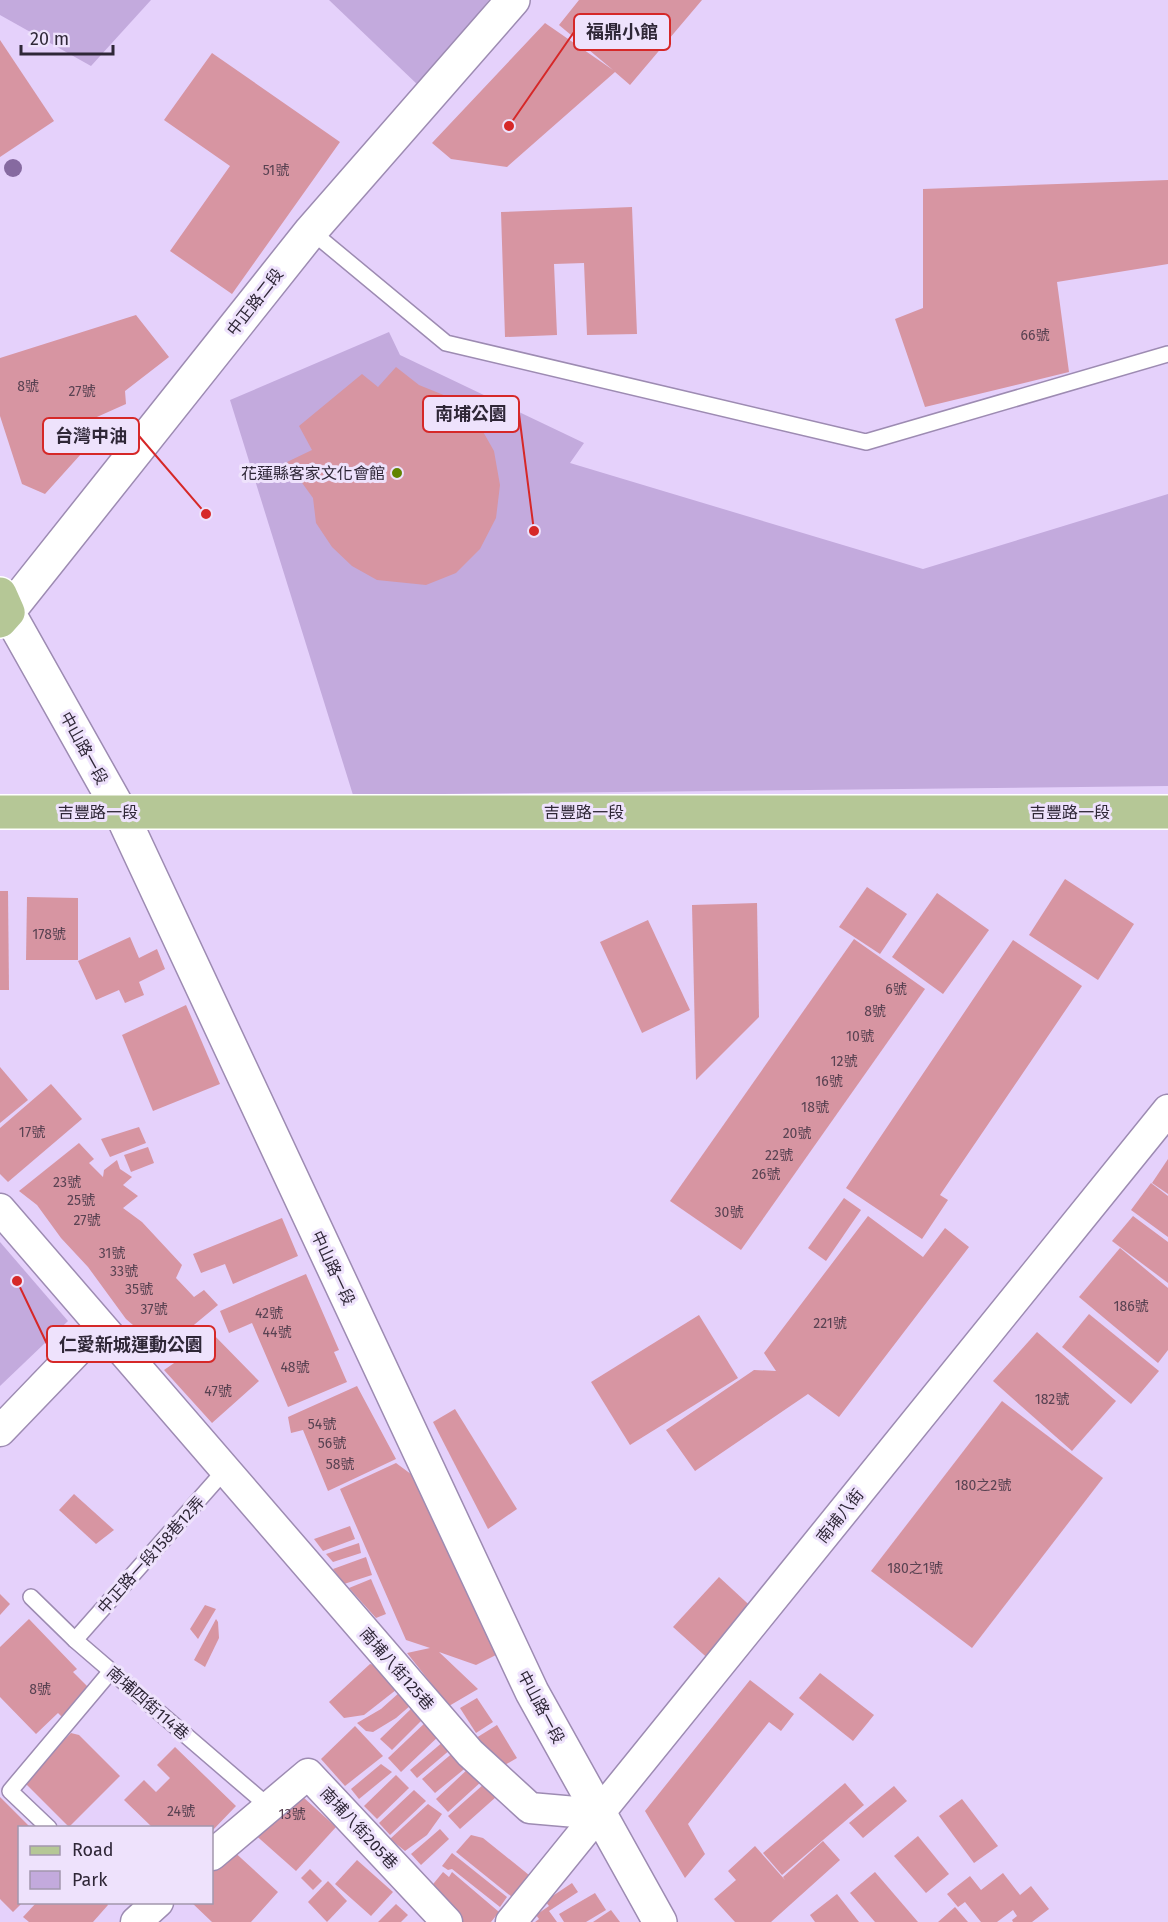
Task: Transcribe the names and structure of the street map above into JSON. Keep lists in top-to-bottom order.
{
  "streets": {
    "main road": ["吉豐路一段"],
    "street": [
      "中正路二段",
      "中山路一段",
      "南埔八街",
      "南埔八街125巷",
      "南埔八街205巷"
    ],
    "lane": ["中正路一段158巷12弄", "南埔四街114巷"]
  },
  "crossings": [
    ["中正路二段", "中山路一段"],
    ["中山路一段", "吉豐路一段"],
    ["中山路一段", "南埔八街"],
    ["中山路一段", "南埔八街125巷"],
    ["南埔八街", "南埔八街125巷"],
    ["中正路一段158巷12弄", "南埔八街125巷"],
    ["中正路一段158巷12弄", "南埔四街114巷"],
    ["南埔四街114巷", "南埔八街205巷"]
  ],
  "places": [
    "福鼎小館",
    "花蓮縣客家文化會館",
    "台灣中油",
    "南埔公園",
    "仁愛新城運動公園"
  ],
  "house_numbers": [
    "51號",
    "66號",
    "8號",
    "27號",
    "178號",
    "6號",
    "8號",
    "10號",
    "12號",
    "16號",
    "18號",
    "17號",
    "20號",
    "22號",
    "26號",
    "23號",
    "25號",
    "30號",
    "27號",
    "31號",
    "33號",
    "35號",
    "186號",
    "37號",
    "42號",
    "221號",
    "44號",
    "48號",
    "47號",
    "182號",
    "54號",
    "56號",
    "58號",
    "180之2號",
    "180之1號",
    "8號",
    "24號",
    "13號"
  ],
  "legend": ["Road", "Park"],
  "scale_bar": "20 m"
}
